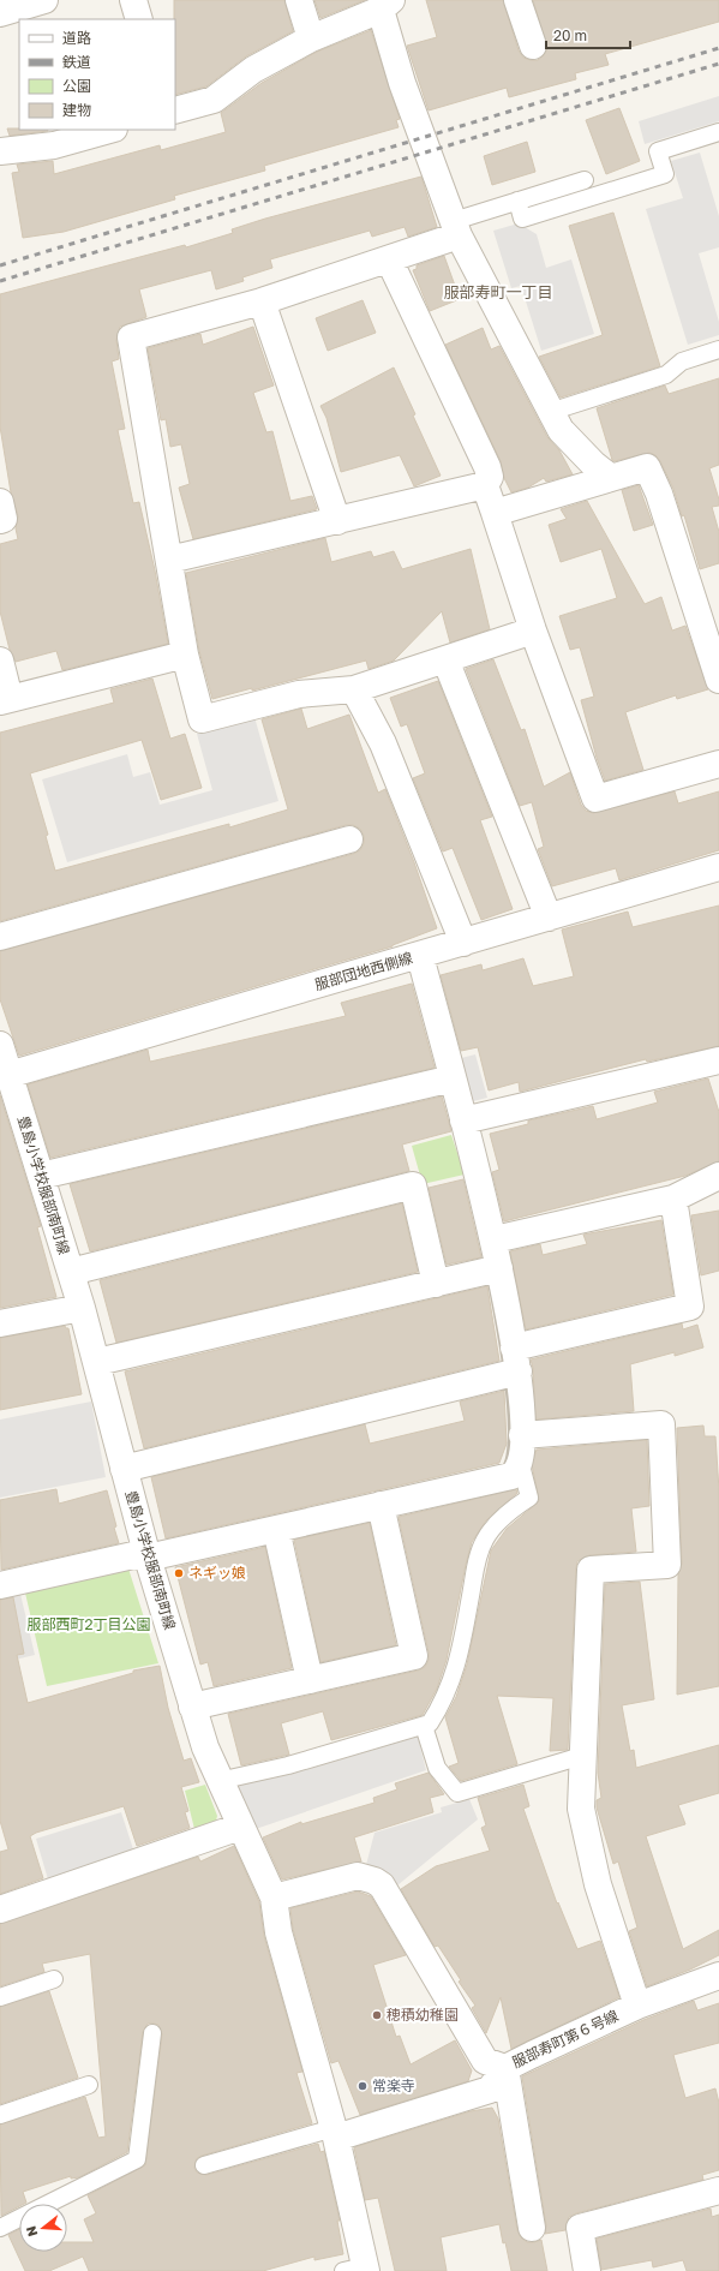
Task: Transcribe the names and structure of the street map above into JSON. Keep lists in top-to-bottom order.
{
  "streets": {
    "street": ["服部団地西側線", "豊島小学校服部南町線", "服部寿町第６号線"]
  },
  "crossings": [
    ["服部団地西側線", "豊島小学校服部南町線"],
    ["豊島小学校服部南町線", "服部寿町第６号線"]
  ],
  "districts": ["服部寿町一丁目"],
  "parks": ["服部西町2丁目公園"],
  "places": ["ネギッ娘", "穂積幼稚園", "常楽寺"],
  "legend": [
    "道路",
    "鉄道",
    "公園",
    "建物"
  ],
  "scale_bar": "20 m",
  "north": "left"
}
